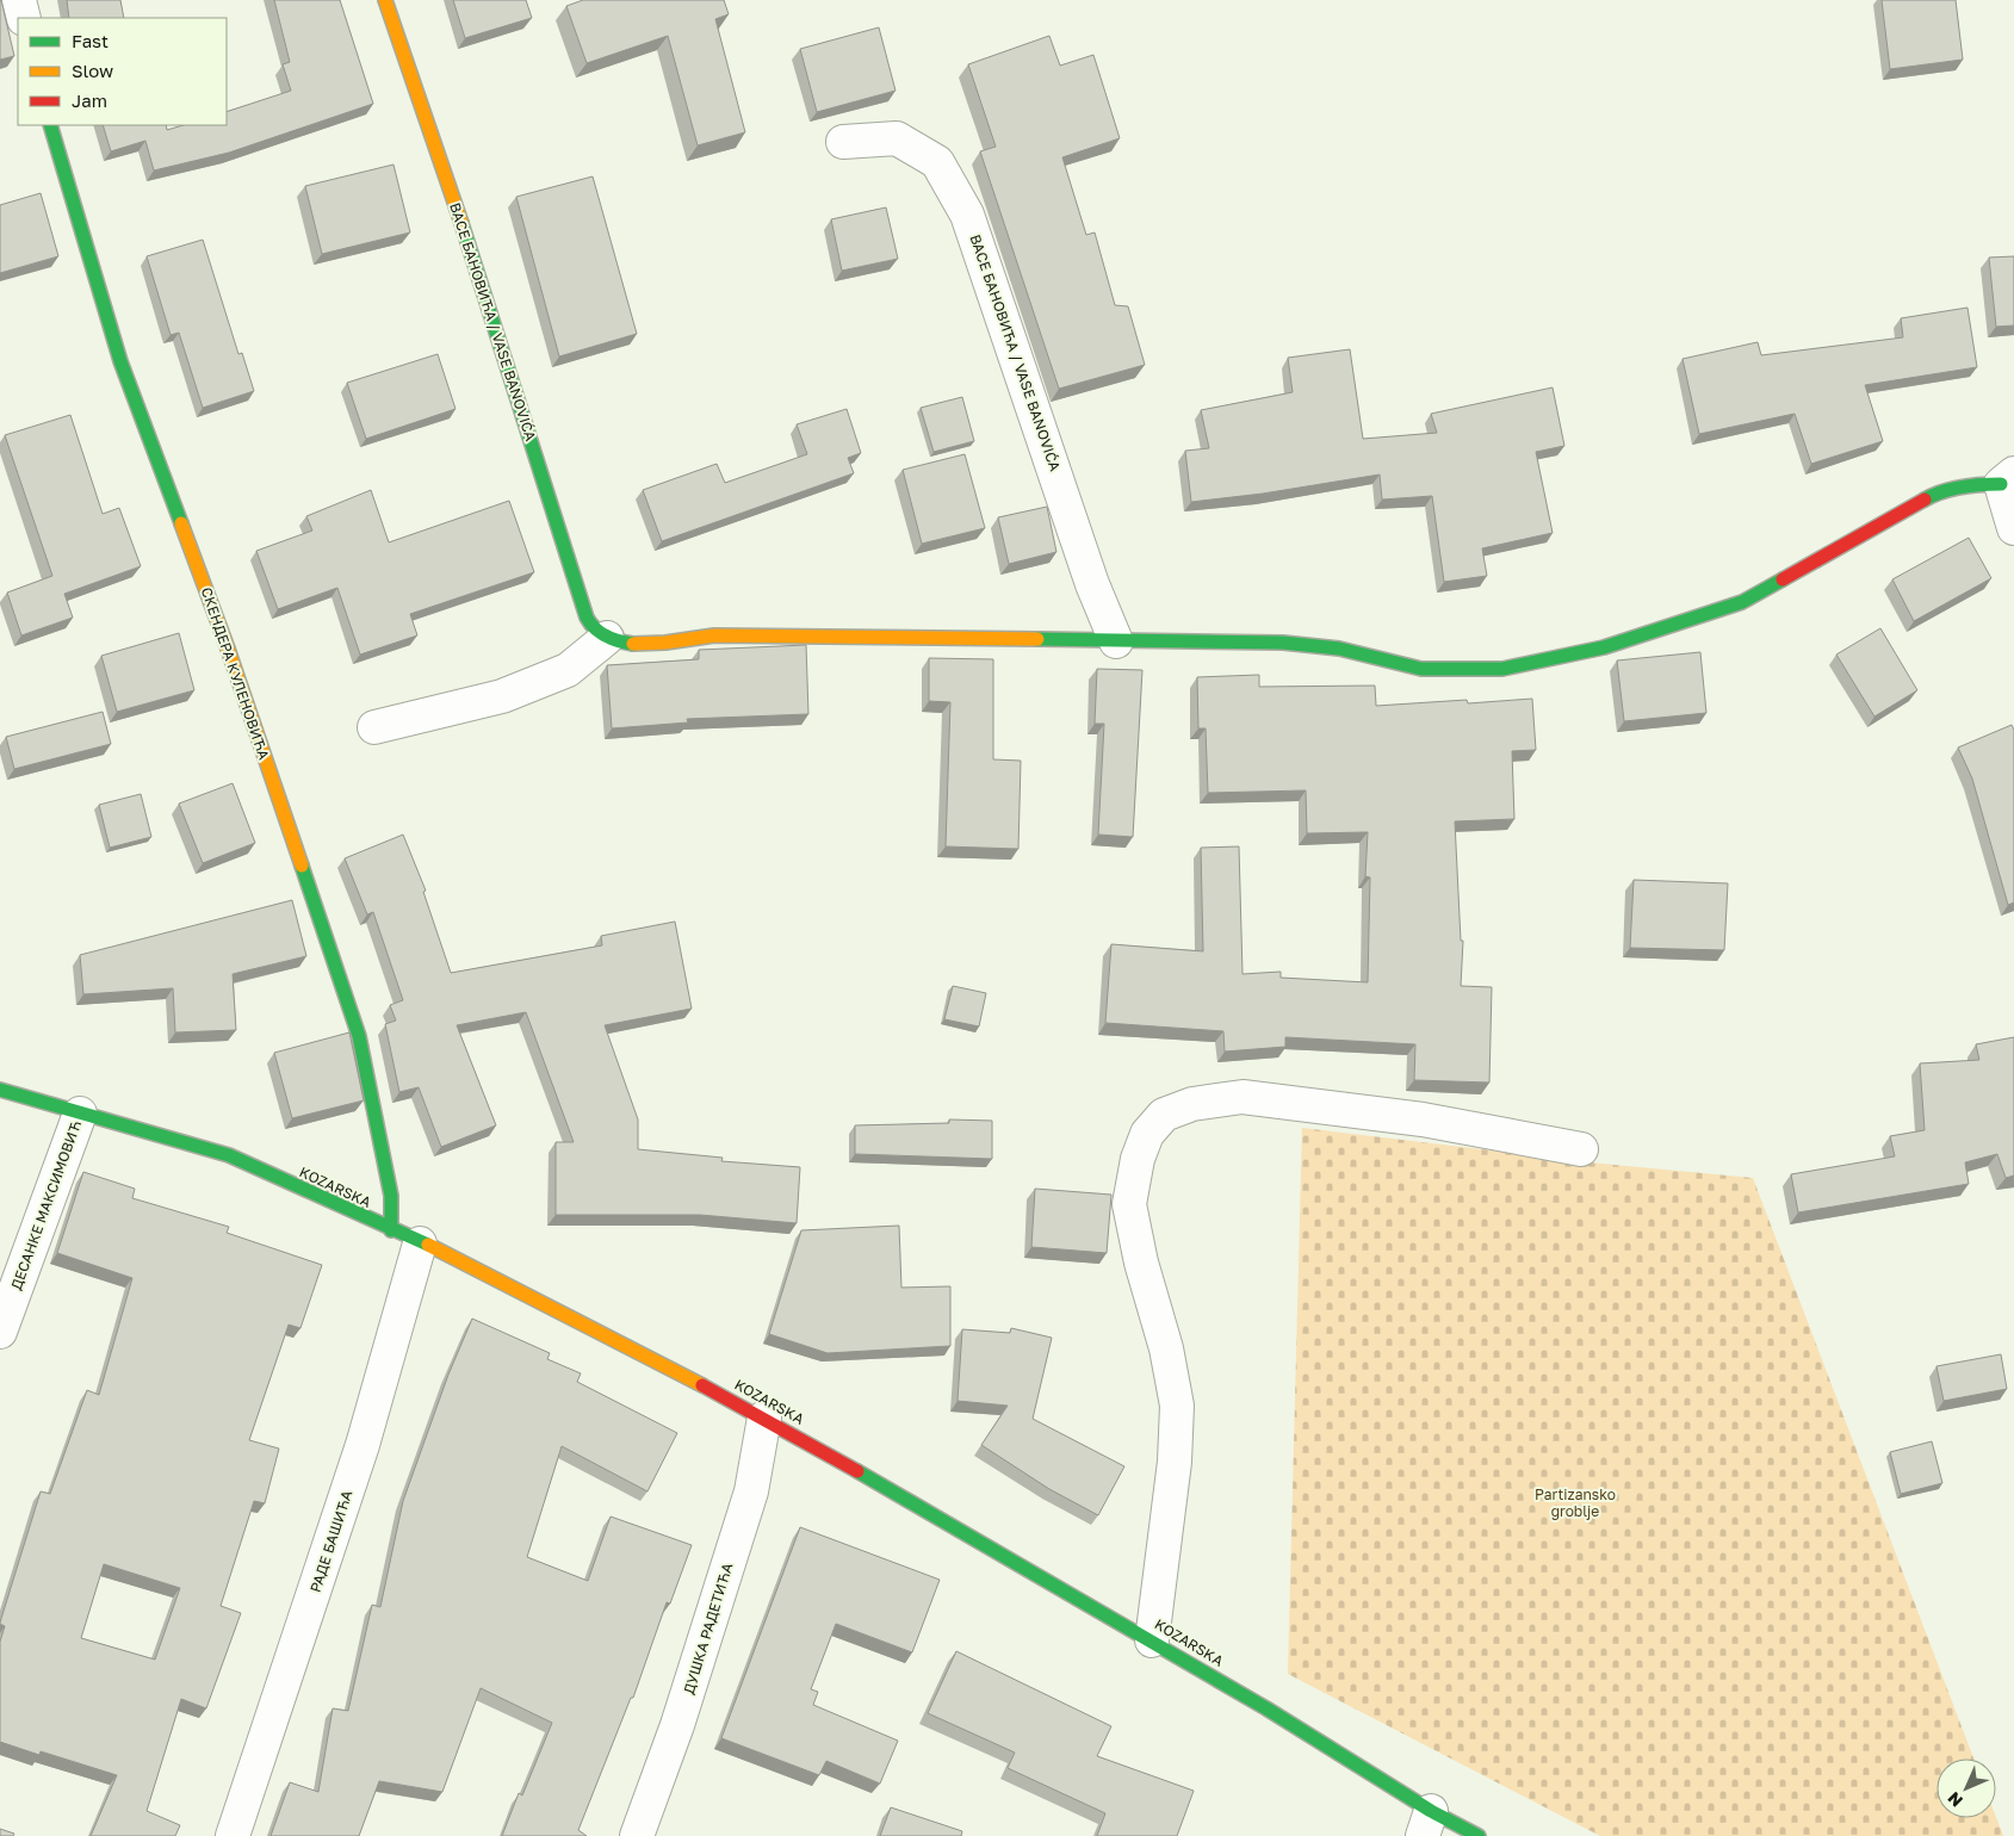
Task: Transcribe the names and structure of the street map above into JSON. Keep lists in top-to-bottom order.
{
  "streets": {
    "street": [
      "ВАСЕ БАНОВИЋА / VASE BANOVIĆA",
      "СКЕНДЕРА КУЛЕНОВИЋА",
      "KOZARSKA",
      "ДЕСАНКЕ МАКСИМОВИЋ",
      "РАДЕ БАШИЋА",
      "ДУШКА РАДЕТИЋА"
    ]
  },
  "crossings": [
    ["СКЕНДЕРА КУЛЕНОВИЋА", "KOZARSKA"],
    ["СКЕНДЕРА КУЛЕНОВИЋА", "РАДЕ БАШИЋА"],
    ["KOZARSKA", "ДЕСАНКЕ МАКСИМОВИЋ"],
    ["KOZARSKA", "РАДЕ БАШИЋА"],
    ["KOZARSKA", "ДУШКА РАДЕТИЋА"]
  ],
  "parks": ["Partizansko groblje"],
  "legend": ["Fast", "Slow", "Jam"],
  "north": "bottom left"
}
